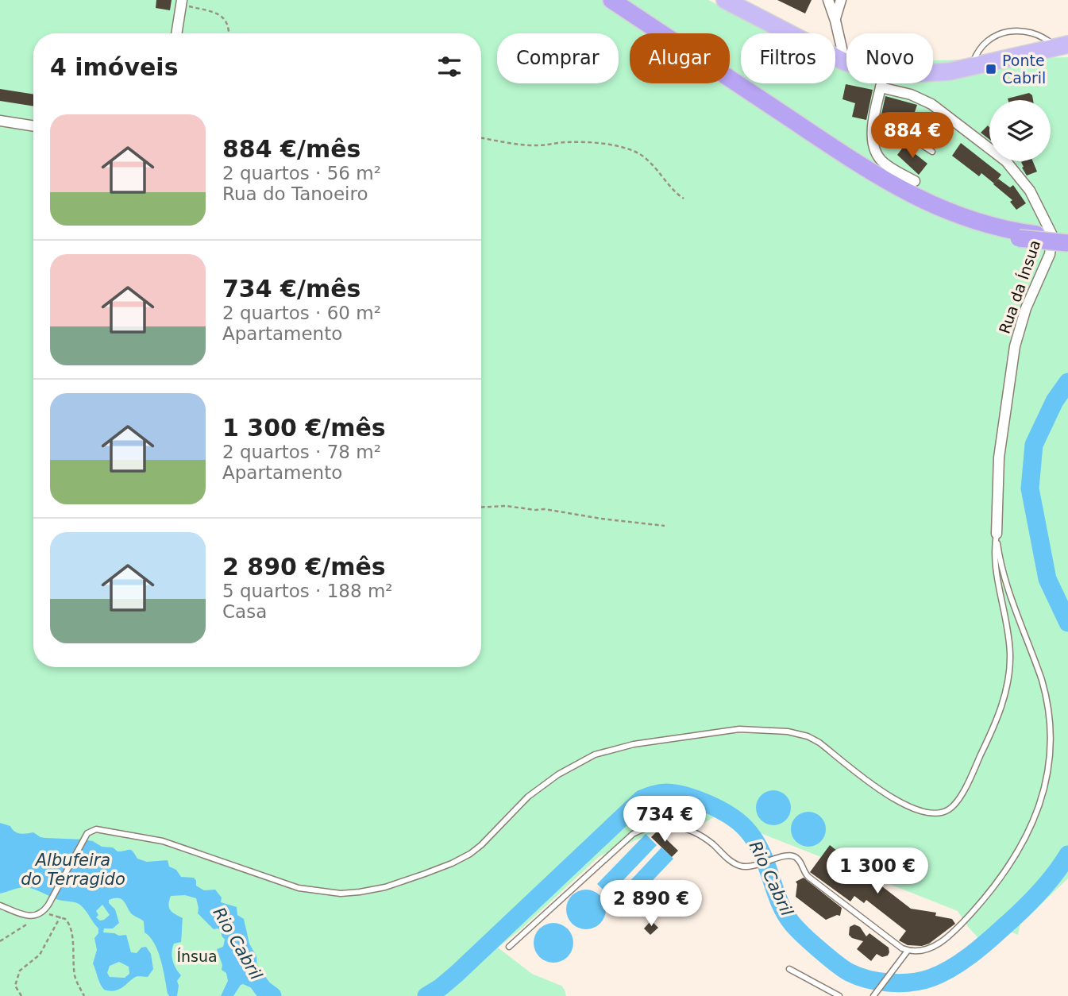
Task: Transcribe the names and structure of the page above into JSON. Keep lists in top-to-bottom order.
{
  "streets": {
    "street": ["Rua da Ínsua"]
  },
  "water": ["Albufeira do Terragido", "Rio Cabril"],
  "parks": ["Ínsua"],
  "places": {
    "transit": ["Ponte Cabril"]
  },
  "page": {
    "chip": [
      "Comprar",
      "Alugar",
      "Filtros",
      "Novo"
    ],
    "heading": "4 imóveis",
    "list": [
      {
        "name": "884 €/mês",
        "note": "2 quartos · 56 m² · Rua do Tanoeiro"
      },
      {
        "name": "734 €/mês",
        "note": "2 quartos · 60 m² · Apartamento"
      },
      {
        "name": "1 300 €/mês",
        "note": "2 quartos · 78 m² · Apartamento"
      },
      {
        "name": "2 890 €/mês",
        "note": "5 quartos · 188 m² · Casa"
      }
    ],
    "price": [
      "884 €",
      "734 €",
      "1 300 €",
      "2 890 €"
    ]
  }
}
